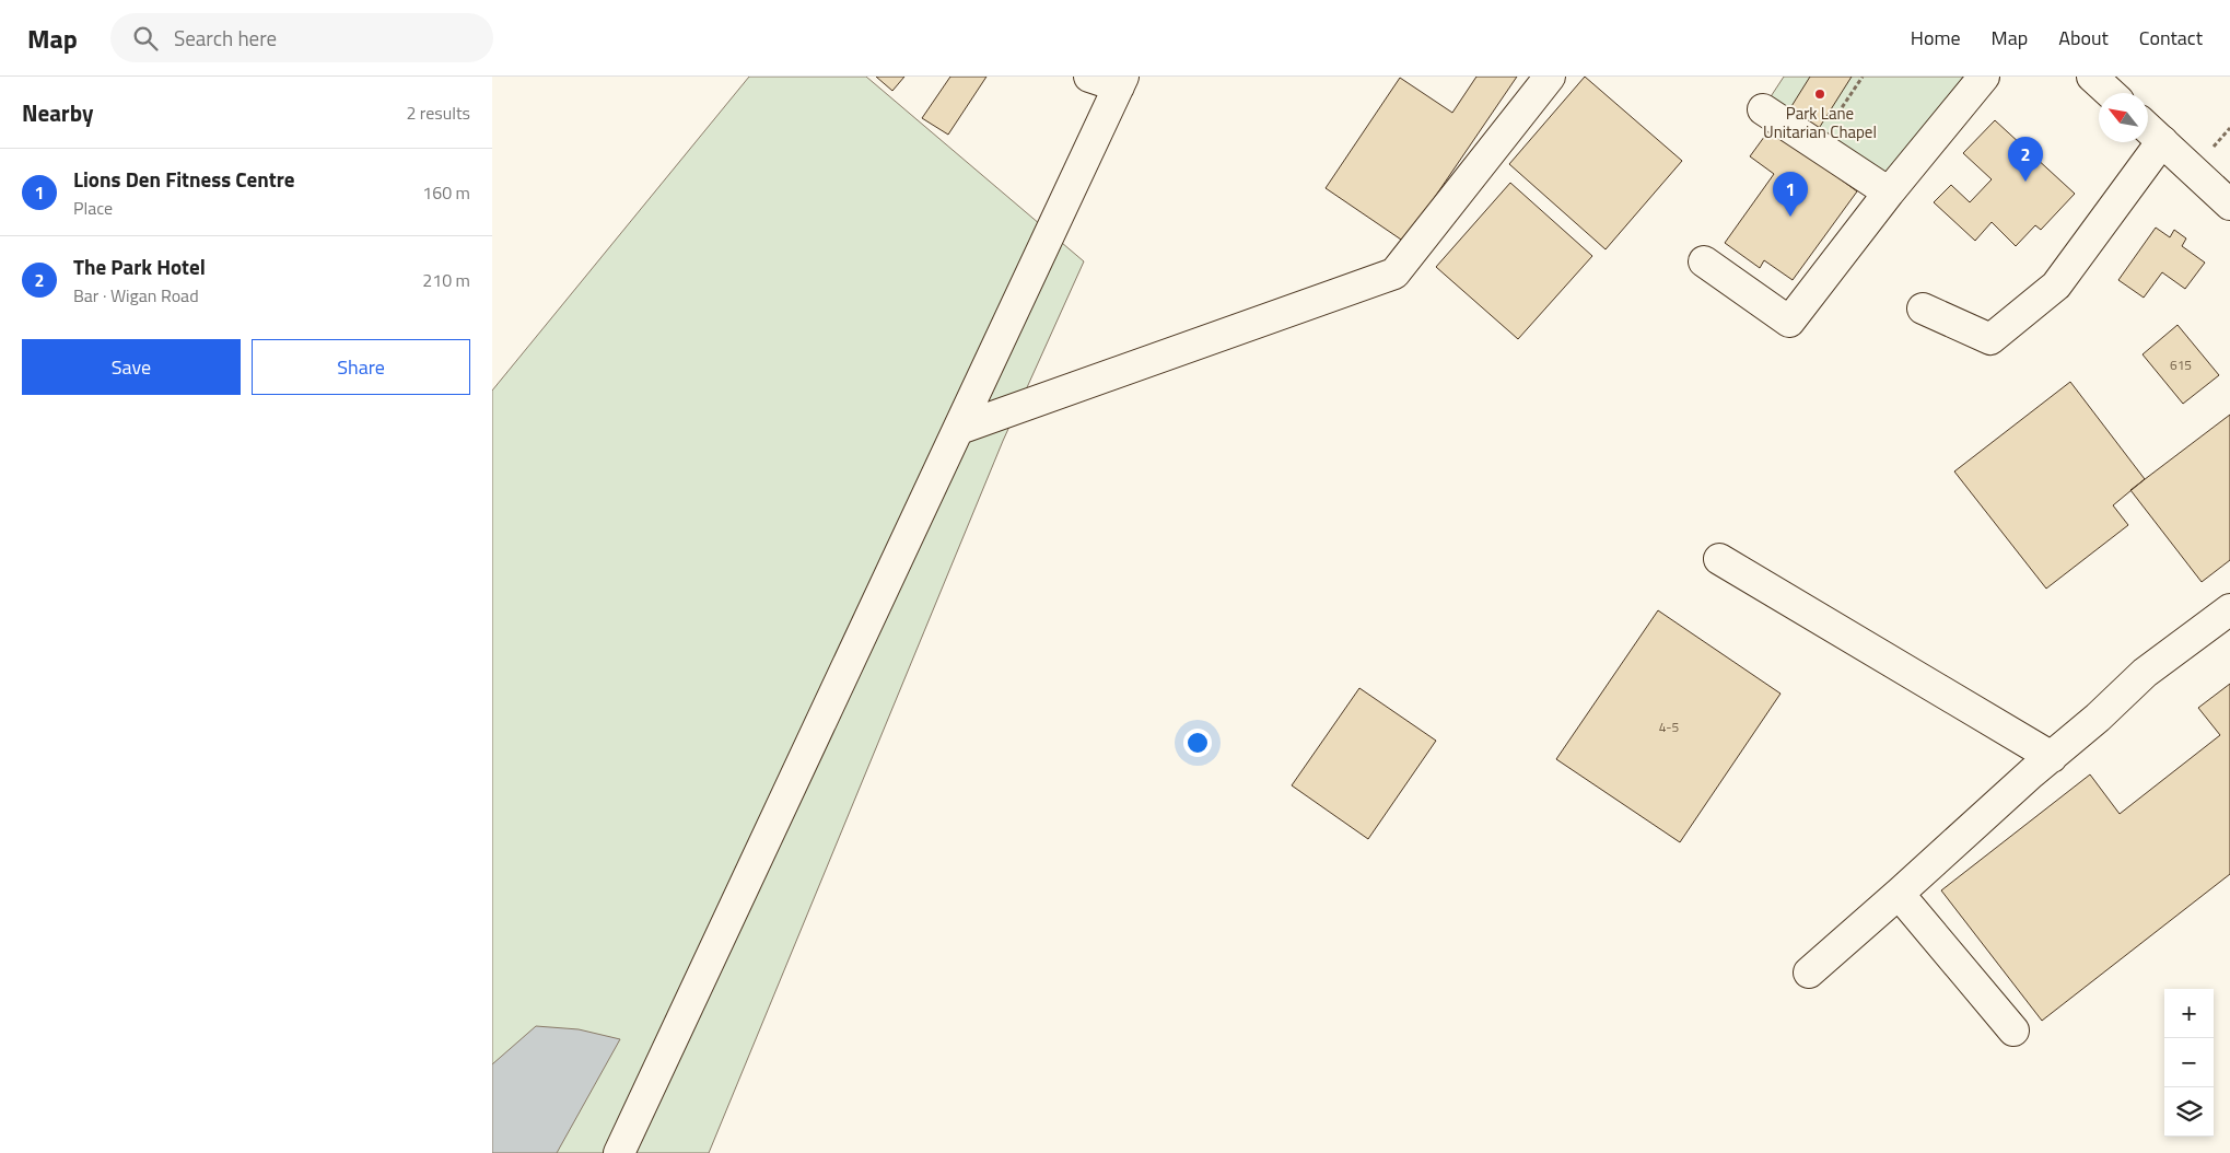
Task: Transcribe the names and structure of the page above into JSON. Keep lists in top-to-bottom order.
{
  "places": ["Park Lane Unitarian Chapel"],
  "house_numbers": ["615", "4-5"],
  "north": "top left",
  "page": {
    "header": "Map",
    "search": "Search here",
    "nav": [
      "Home",
      "Map",
      "About",
      "Contact"
    ],
    "heading": ["Nearby", "2 results"],
    "pins": ["2", "1"],
    "list": [
      {
        "mark": "1",
        "name": "Lions Den Fitness Centre",
        "note": "Place",
        "value": "160 m"
      },
      {
        "mark": "2",
        "name": "The Park Hotel",
        "note": "Bar · Wigan Road",
        "value": "210 m"
      }
    ],
    "buttons": ["Save", "Share"],
    "map_buttons": ["+", "−"]
  }
}
